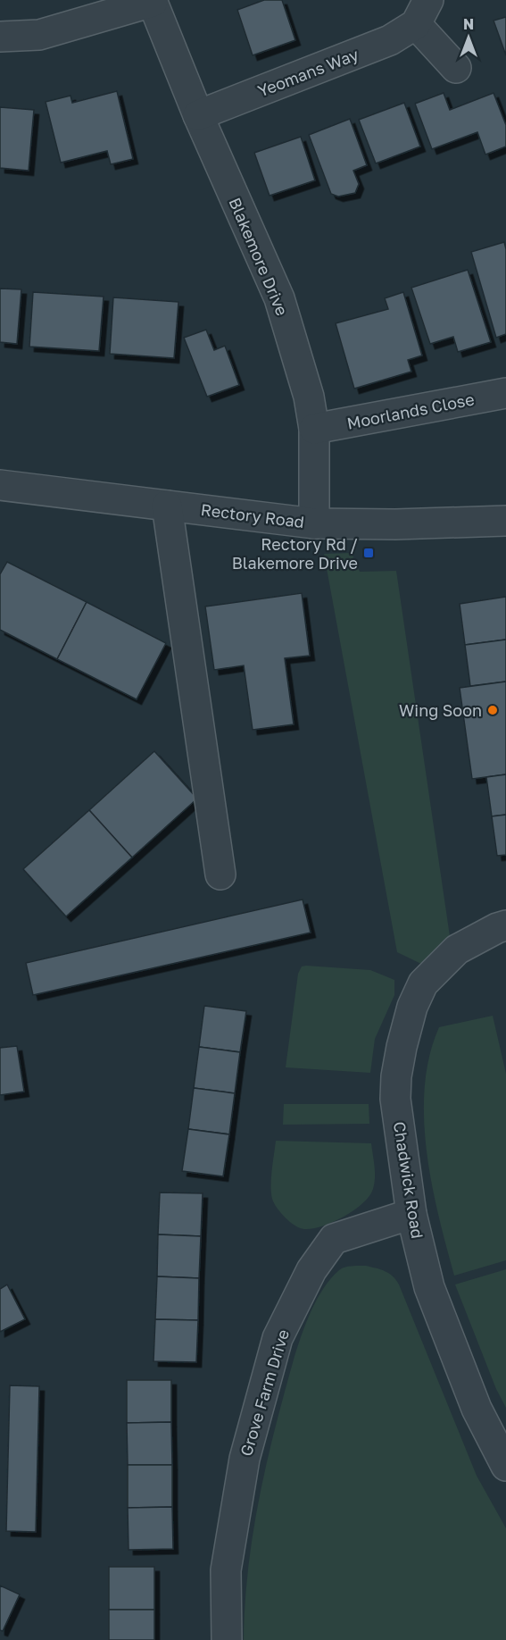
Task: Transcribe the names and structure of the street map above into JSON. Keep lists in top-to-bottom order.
{
  "streets": {
    "street": [
      "Yeomans Way",
      "Blakemore Drive",
      "Moorlands Close",
      "Rectory Road",
      "Chadwick Road",
      "Grove Farm Drive"
    ]
  },
  "crossings": [
    ["Yeomans Way", "Blakemore Drive"],
    ["Blakemore Drive", "Moorlands Close"],
    ["Blakemore Drive", "Rectory Road"],
    ["Chadwick Road", "Grove Farm Drive"]
  ],
  "places": {
    "transit": ["Rectory Rd / Blakemore Drive"],
    "other": ["Wing Soon"]
  },
  "north": "top"
}
